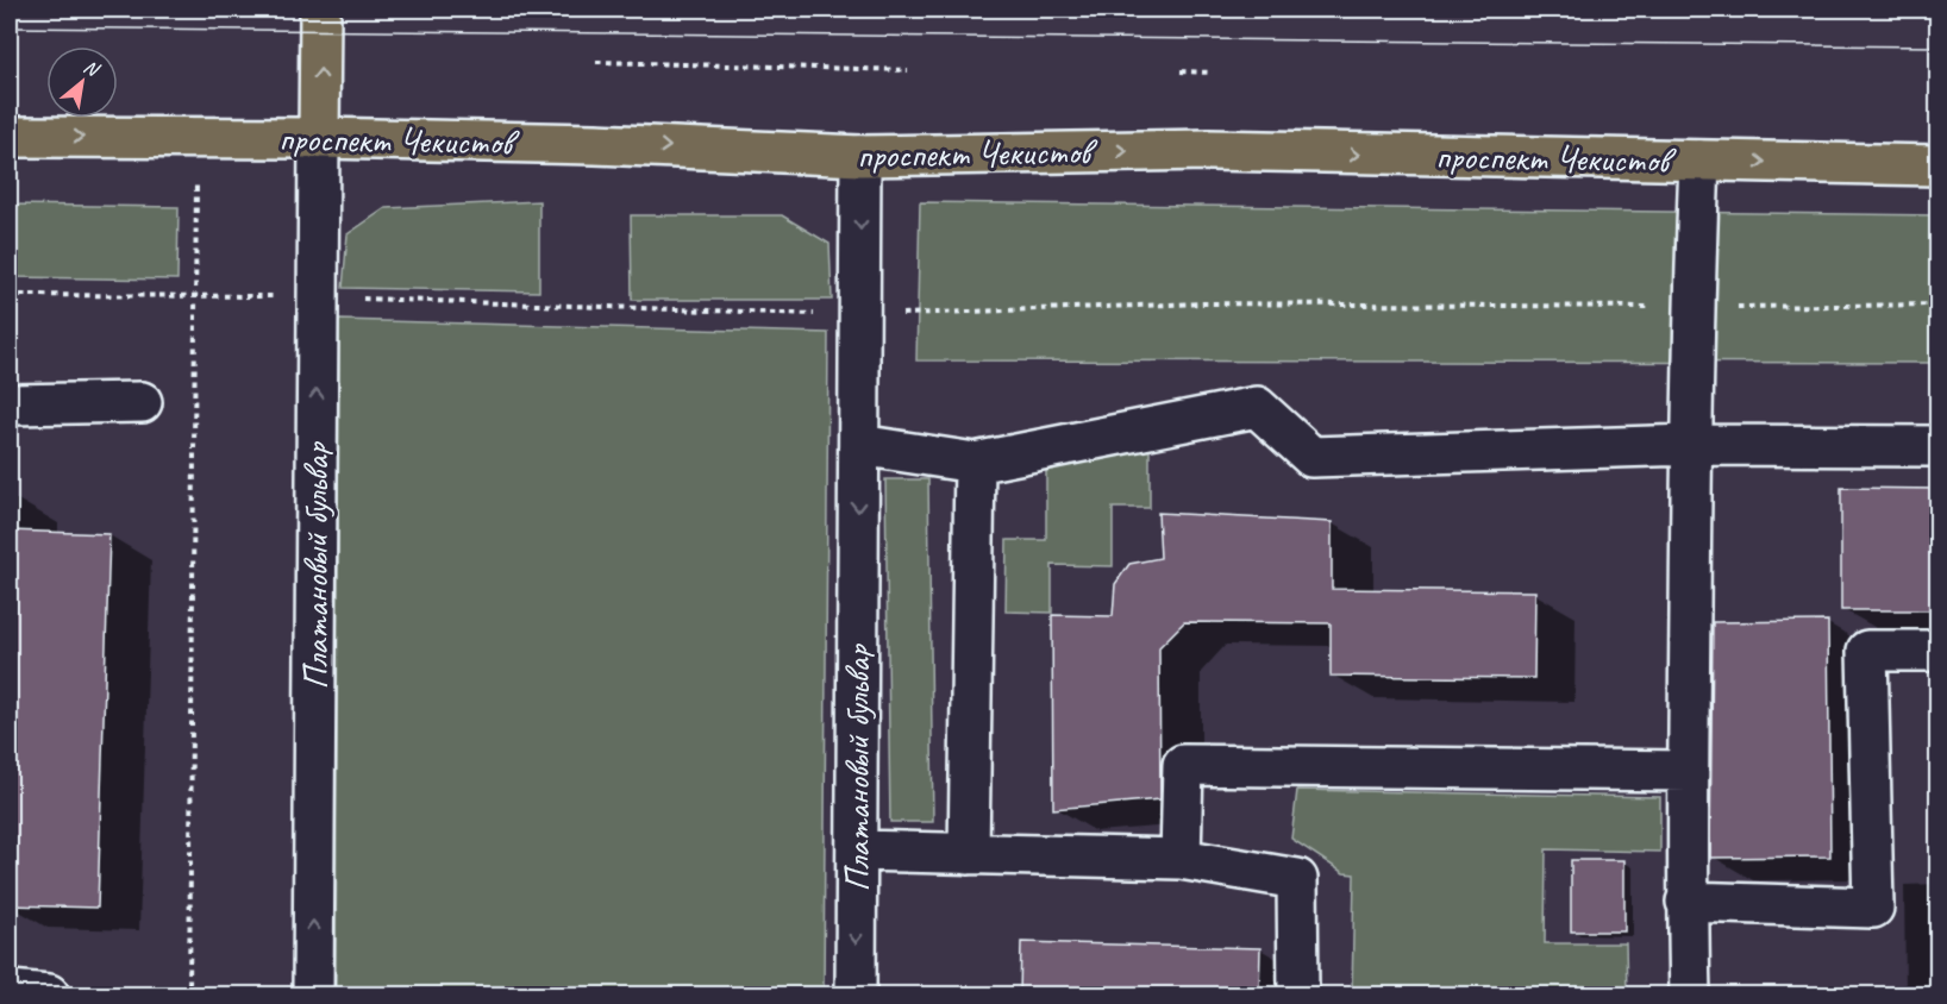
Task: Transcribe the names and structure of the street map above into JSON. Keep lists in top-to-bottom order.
{
  "streets": {
    "main road": ["проспект Чекистов"],
    "street": ["Платановый бульвар"]
  },
  "crossings": [
    ["проспект Чекистов", "Платановый бульвар"]
  ],
  "one_way": ["проспект Чекистов"],
  "north": "top right"
}
